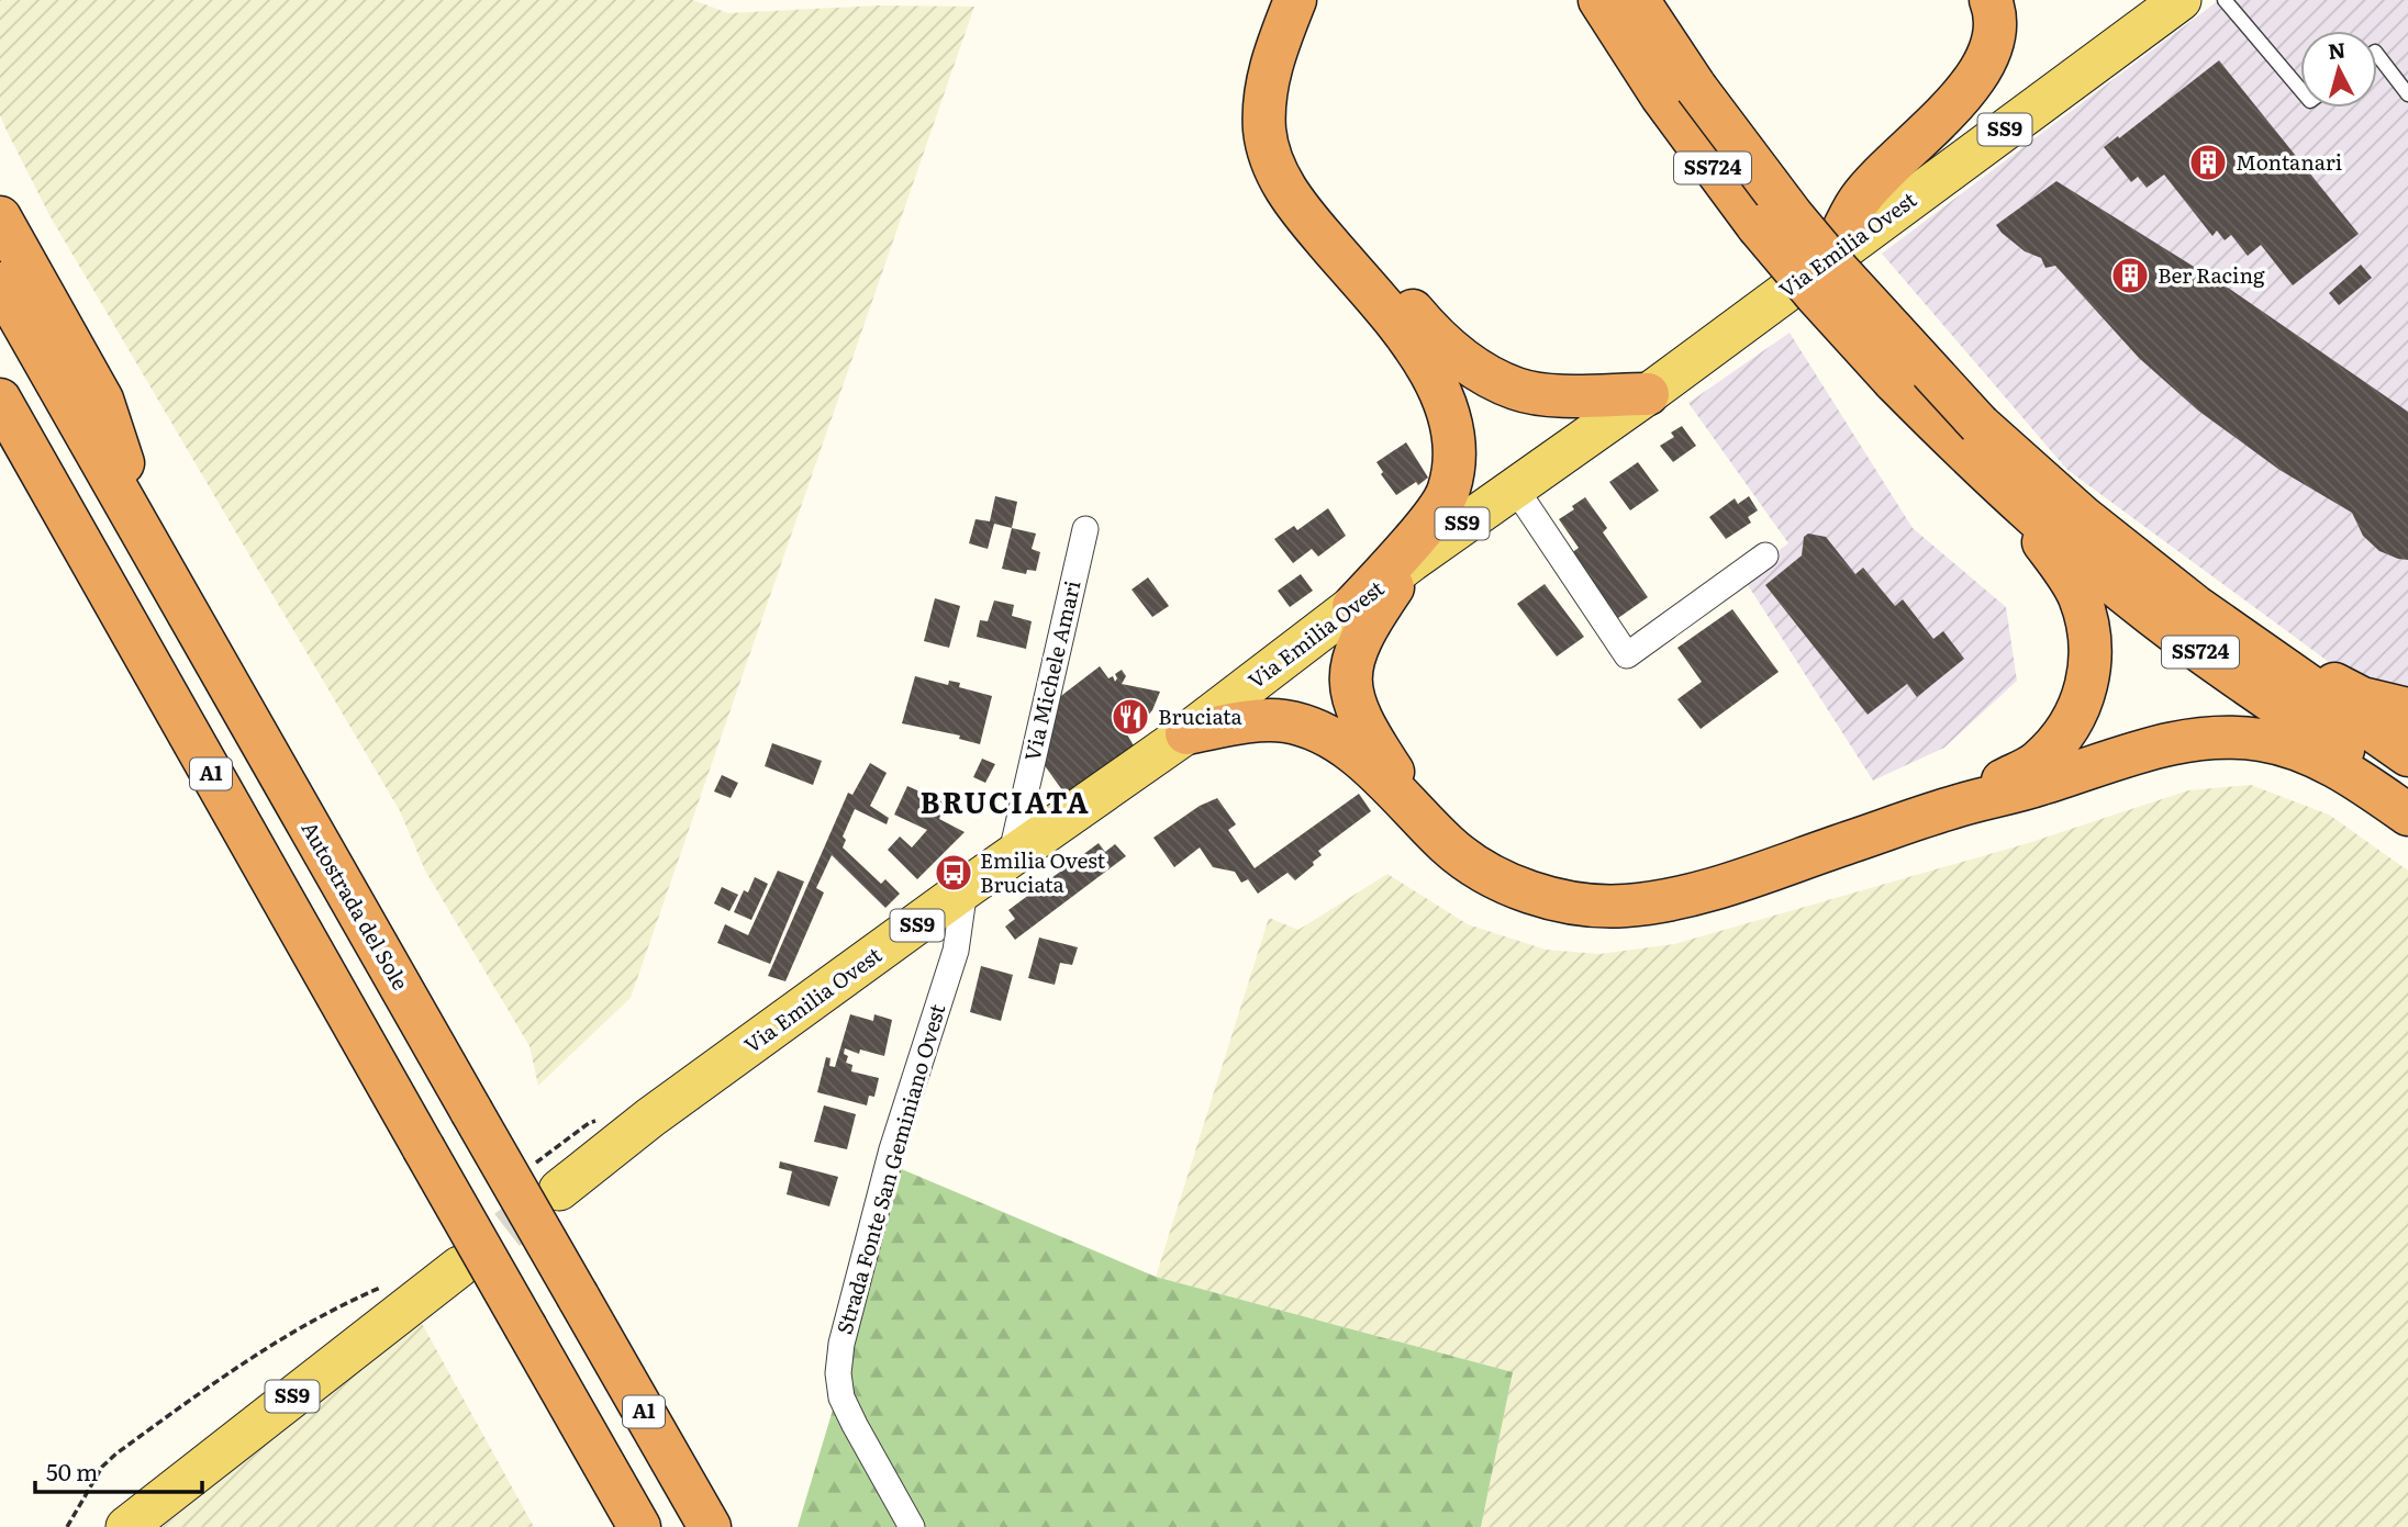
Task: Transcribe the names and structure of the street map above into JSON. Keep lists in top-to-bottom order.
{
  "streets": {
    "highway": ["SS724", "A1", "Autostrada del Sole"],
    "main road": ["SS9", "Via Emilia Ovest"],
    "street": ["Via Michele Amari", "Strada Fonte San Geminiano Ovest"]
  },
  "crossings": [
    ["Via Emilia Ovest", "Via Michele Amari"],
    ["Via Emilia Ovest", "Strada Fonte San Geminiano Ovest"]
  ],
  "districts": ["BRUCIATA"],
  "places": {
    "building": ["Montanari", "Ber Racing"],
    "restaurant": ["Bruciata"],
    "bus stop": ["Emilia Ovest Bruciata"]
  },
  "scale_bar": "50 m",
  "north": "top"
}
